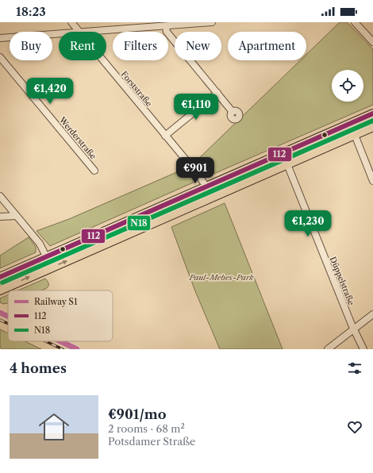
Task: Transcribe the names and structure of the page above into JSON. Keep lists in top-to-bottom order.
{
  "streets": {
    "street": ["Forststraße", "Werderstraße", "Düppelstraße"]
  },
  "parks": ["Paul-Mebes-Park"],
  "lines": ["transit line 112", "transit line N18", "rail line S1"],
  "legend": ["Railway S1", "112", "N18"],
  "page": {
    "status": "18:23",
    "chip": [
      "Buy",
      "Rent",
      "Filters",
      "New",
      "Apartment"
    ],
    "price": [
      "€1,420",
      "€1,110",
      "€901",
      "€1,230"
    ],
    "heading": "4 homes",
    "list": [
      {
        "name": "€901/mo",
        "note": "2 rooms · 68 m² · Potsdamer Straße"
      }
    ]
  }
}
